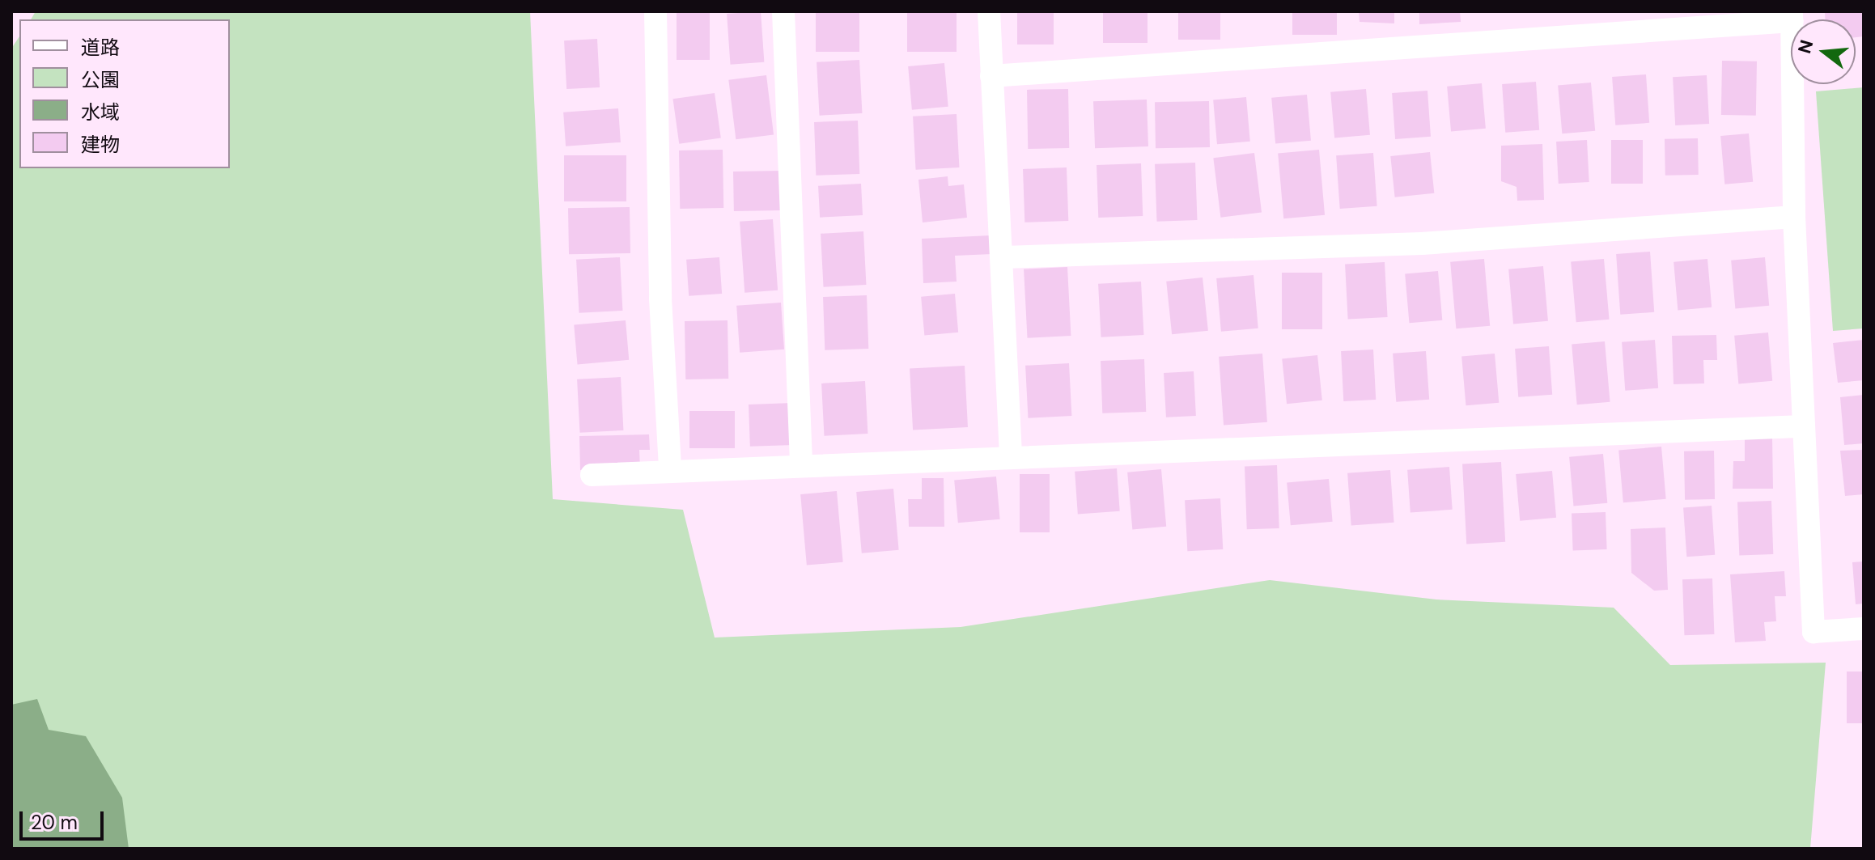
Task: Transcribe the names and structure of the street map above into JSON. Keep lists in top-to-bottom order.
{
  "legend": [
    "道路",
    "公園",
    "水域",
    "建物"
  ],
  "scale_bar": "20 m",
  "north": "left"
}
